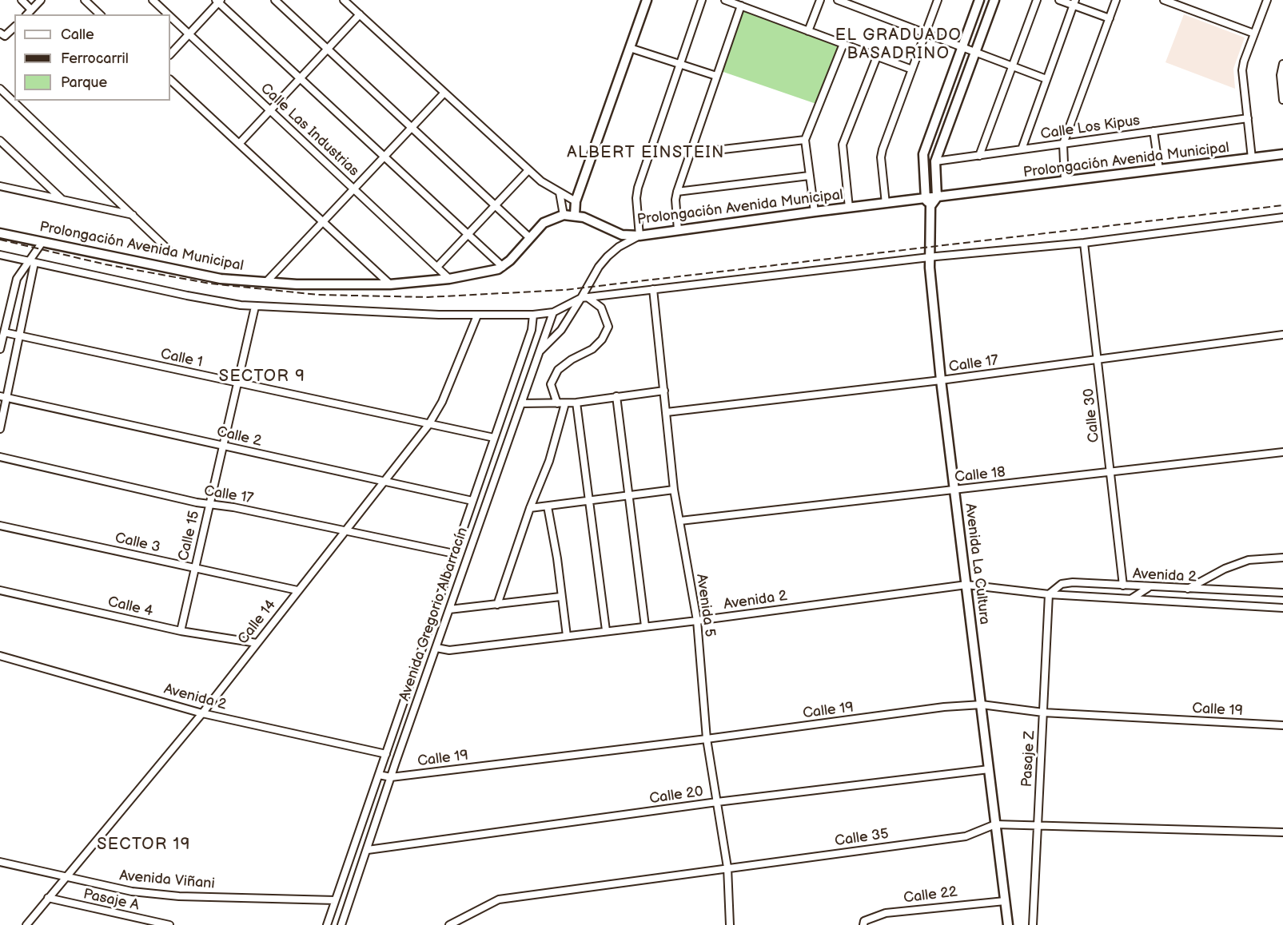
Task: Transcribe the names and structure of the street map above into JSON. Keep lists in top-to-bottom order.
{
  "streets": {
    "main road": ["Prolongación Avenida Municipal", "Avenida La Cultura"],
    "street": [
      "Calle Los Kipus",
      "Calle Las Industrias",
      "Calle 1",
      "Calle 17",
      "Calle 30",
      "Calle 2",
      "Calle 18",
      "Calle 15",
      "Calle 3",
      "Avenida 2",
      "Avenida 5",
      "Calle 4",
      "Avenida Gregorio Albarracín",
      "Calle 14",
      "Calle 19",
      "Pasaje Z",
      "Calle 20",
      "Calle 35",
      "Avenida Viñani",
      "Calle 22",
      "Pasaje A"
    ]
  },
  "crossings": [
    ["Calle Las Industrias", "Prolongación Avenida Municipal"],
    ["Prolongación Avenida Municipal", "Avenida La Cultura"],
    ["Calle 1", "Calle 15"],
    ["Calle 1", "Avenida Gregorio Albarracín"],
    ["Calle 1", "Calle 14"],
    ["Calle 17", "Calle 30"],
    ["Calle 17", "Calle 15"],
    ["Calle 17", "Avenida La Cultura"],
    ["Calle 17", "Avenida 5"],
    ["Calle 17", "Avenida Gregorio Albarracín"],
    ["Calle 17", "Calle 14"],
    ["Calle 30", "Calle 18"],
    ["Calle 30", "Avenida 2"],
    ["Calle 2", "Calle 15"],
    ["Calle 2", "Avenida Gregorio Albarracín"],
    ["Calle 2", "Calle 14"],
    ["Calle 18", "Avenida La Cultura"],
    ["Calle 18", "Avenida 5"],
    ["Calle 15", "Calle 3"],
    ["Calle 15", "Calle 4"],
    ["Calle 3", "Calle 14"],
    ["Avenida La Cultura", "Avenida 2"],
    ["Avenida La Cultura", "Calle 19"],
    ["Avenida La Cultura", "Calle 20"],
    ["Avenida La Cultura", "Calle 35"],
    ["Avenida La Cultura", "Calle 22"],
    ["Avenida 2", "Avenida 5"],
    ["Avenida 2", "Avenida Gregorio Albarracín"],
    ["Avenida 2", "Calle 14"],
    ["Avenida 2", "Pasaje Z"],
    ["Avenida 5", "Calle 19"],
    ["Avenida 5", "Calle 20"],
    ["Avenida 5", "Calle 35"],
    ["Calle 4", "Calle 14"],
    ["Avenida Gregorio Albarracín", "Calle 19"],
    ["Avenida Gregorio Albarracín", "Calle 20"],
    ["Avenida Gregorio Albarracín", "Avenida Viñani"],
    ["Calle 14", "Avenida Viñani"],
    ["Calle 14", "Pasaje A"],
    ["Calle 19", "Pasaje Z"],
    ["Pasaje Z", "Calle 35"]
  ],
  "districts": [
    "EL GRADUADO BASADRINO",
    "ALBERT EINSTEIN",
    "SECTOR 9",
    "SECTOR 19"
  ],
  "legend": ["Calle", "Ferrocarril", "Parque"]
}
